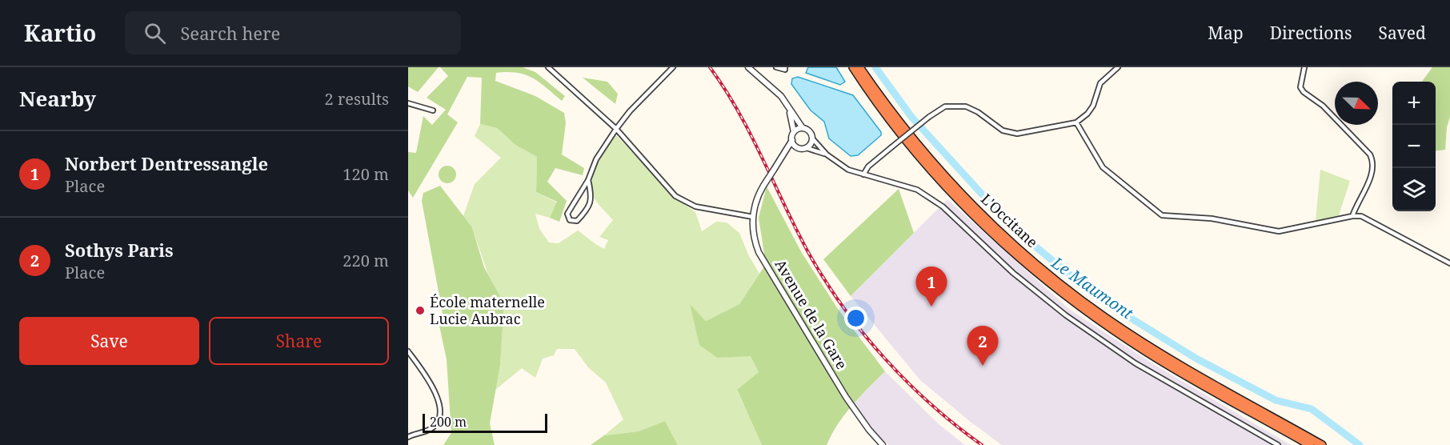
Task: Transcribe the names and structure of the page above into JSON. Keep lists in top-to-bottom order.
{
  "streets": {
    "highway": ["L'Occitane"],
    "street": ["Avenue de la Gare"]
  },
  "water": ["Le Maumont"],
  "places": ["École maternelle Lucie Aubrac"],
  "scale_bar": "200 m",
  "north": "bottom right",
  "page": {
    "header": "Kartio",
    "search": "Search here",
    "nav": ["Map", "Directions", "Saved"],
    "heading": ["Nearby", "2 results"],
    "map_buttons": ["+", "−"],
    "list": [
      {
        "mark": "1",
        "name": "Norbert Dentressangle",
        "note": "Place",
        "value": "120 m"
      },
      {
        "mark": "2",
        "name": "Sothys Paris",
        "note": "Place",
        "value": "220 m"
      }
    ],
    "pins": ["1", "2"],
    "buttons": ["Save", "Share"],
    "scale": "200 m"
  }
}
